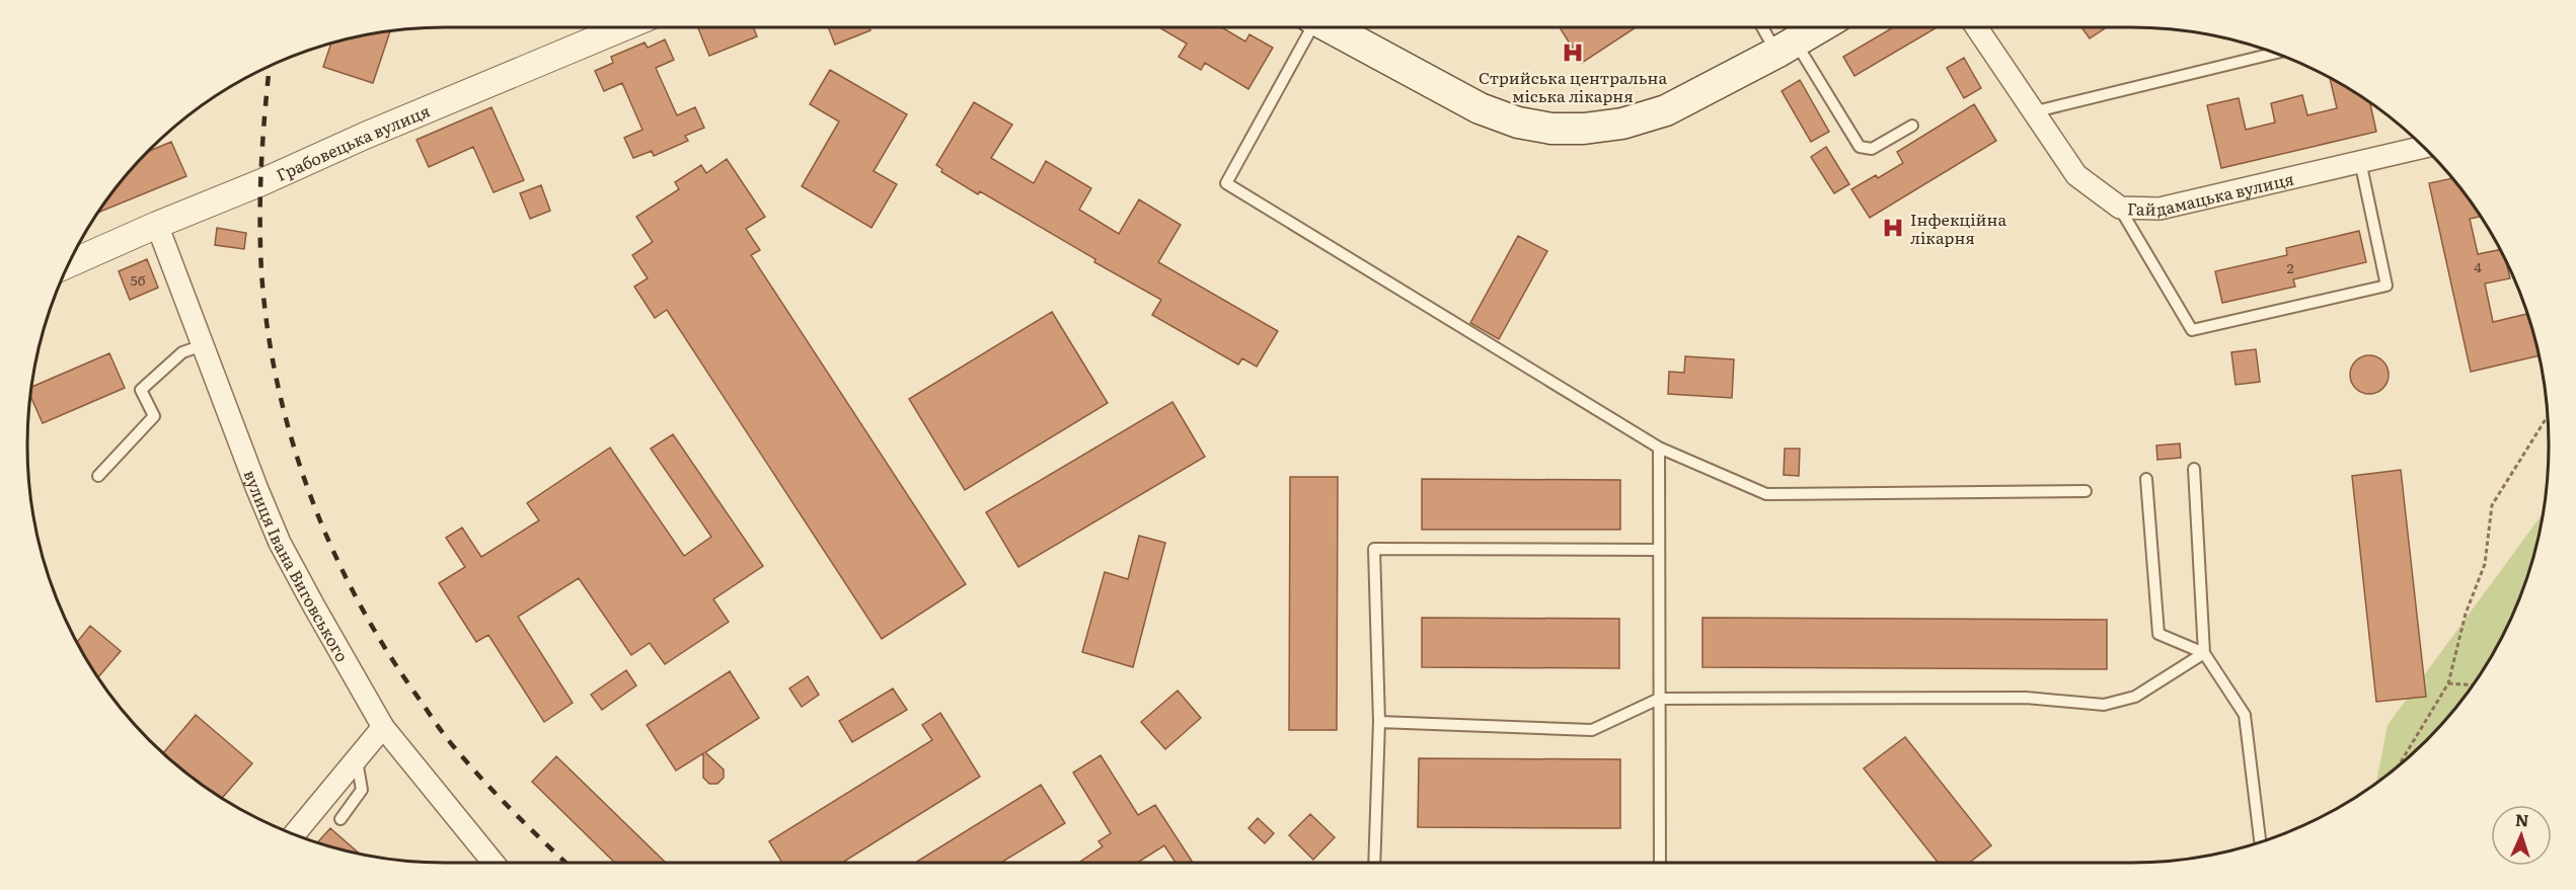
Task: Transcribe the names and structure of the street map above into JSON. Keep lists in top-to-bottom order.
{
  "streets": {
    "street": ["Грабовецька вулиця", "Гайдамацька вулиця", "вулиця Івана Виговського"]
  },
  "crossings": [
    ["Грабовецька вулиця", "вулиця Івана Виговського"]
  ],
  "places": {
    "hospital": ["Стрийська центральна міська лікарня", "Інфекційна лікарня"]
  },
  "house_numbers": ["4", "2", "5б"],
  "north": "top"
}
